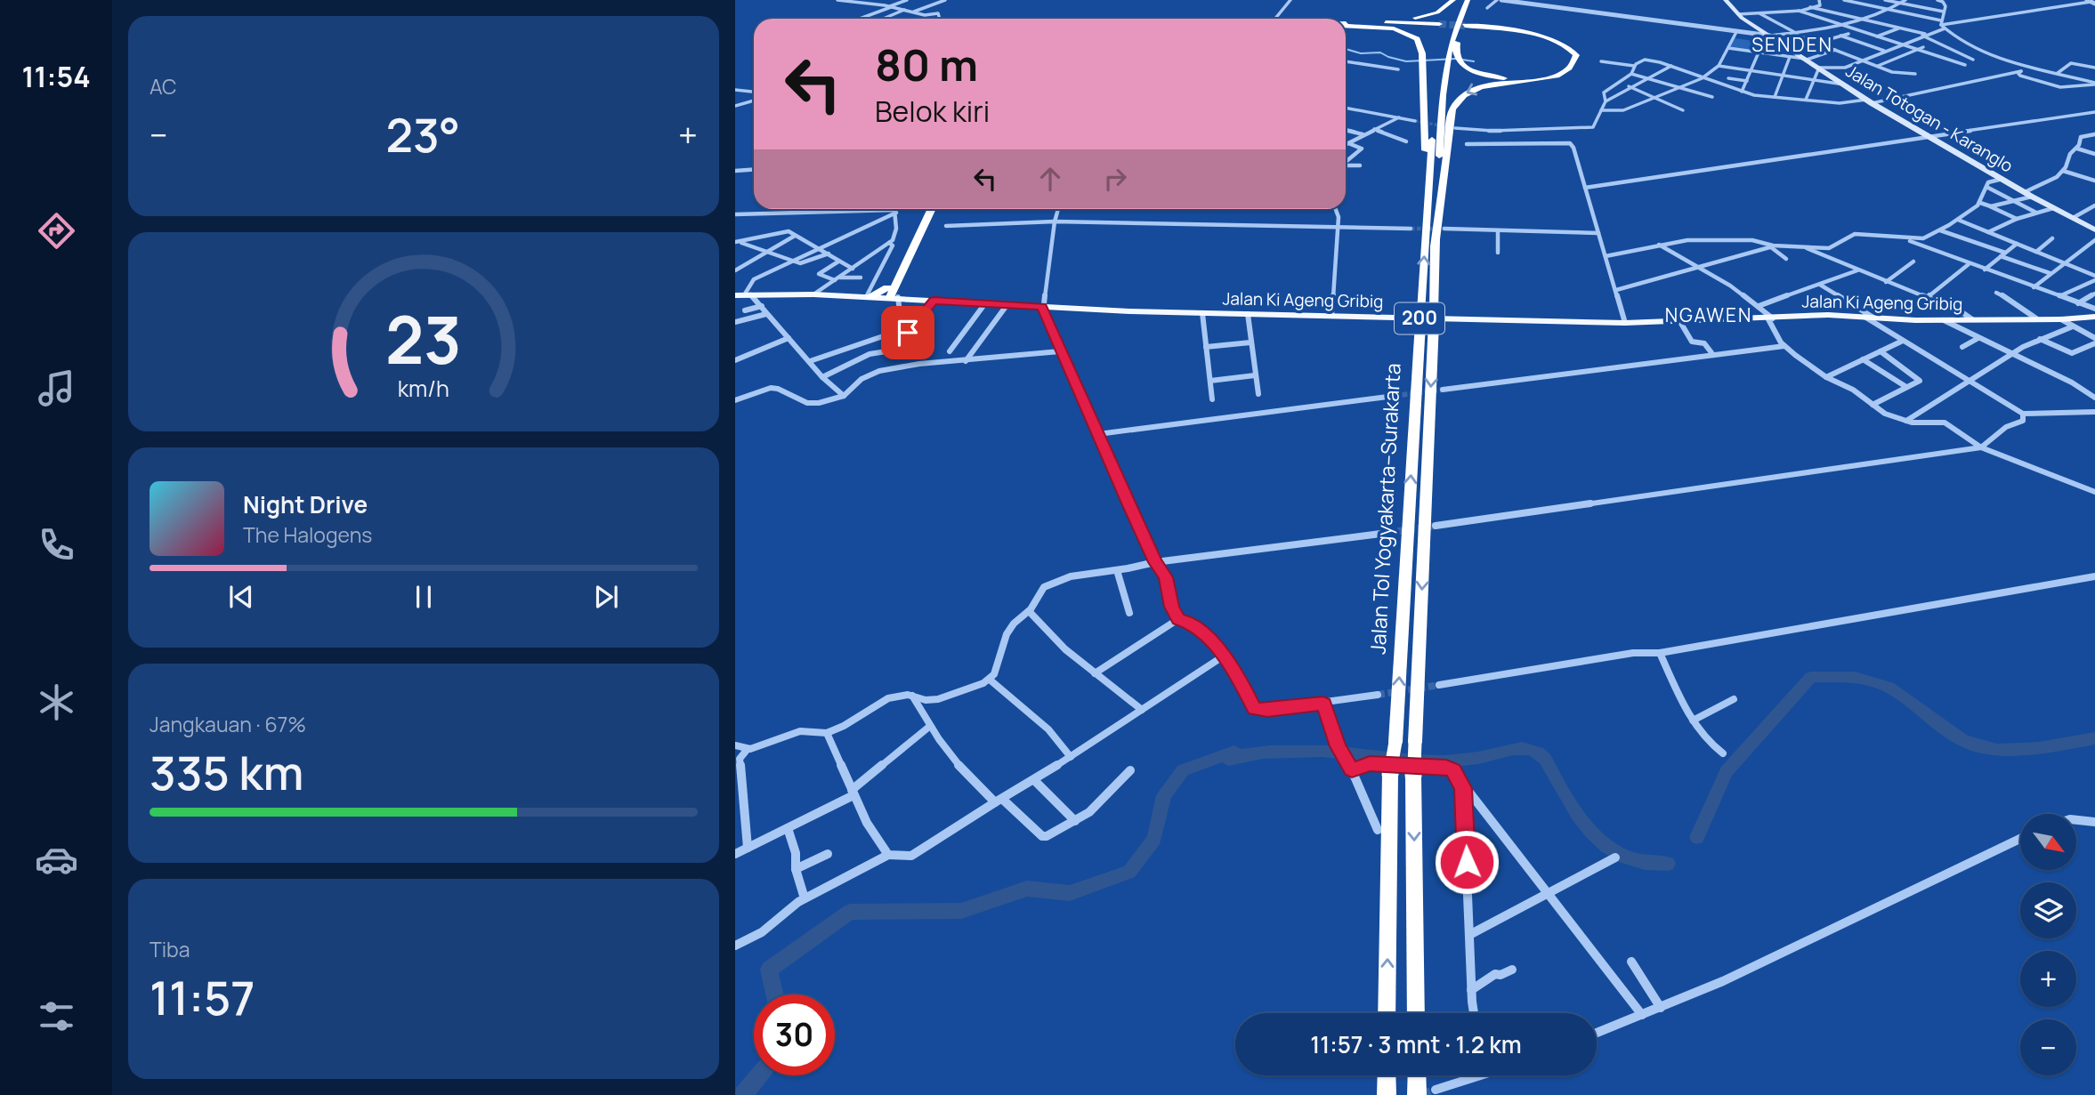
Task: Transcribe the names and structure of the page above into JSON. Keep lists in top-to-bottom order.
{
  "streets": {
    "highway": ["Jalan Tol Yogyakarta–Surakarta"],
    "main road": ["Jalan Totogan - Karanglo", "Jalan Ki Ageng Gribig", "200"]
  },
  "districts": ["SENDEN", "NGAWEN"],
  "north": "bottom right",
  "page": {
    "tabs": "11:54",
    "tile": [
      "AC",
      ["Jangkauan · 67%", "335 km"],
      ["Tiba", "11:57"]
    ],
    "turn": ["80 m", "Belok kiri"],
    "heat": ["−", "23°", "+"],
    "song": ["Night Drive", "The Halogens"],
    "map_buttons": ["+", "−"],
    "limit": "30",
    "trip": "11:57 · 3 mnt · 1.2 km",
    "gauge": ["23", "km/h"]
  }
}
